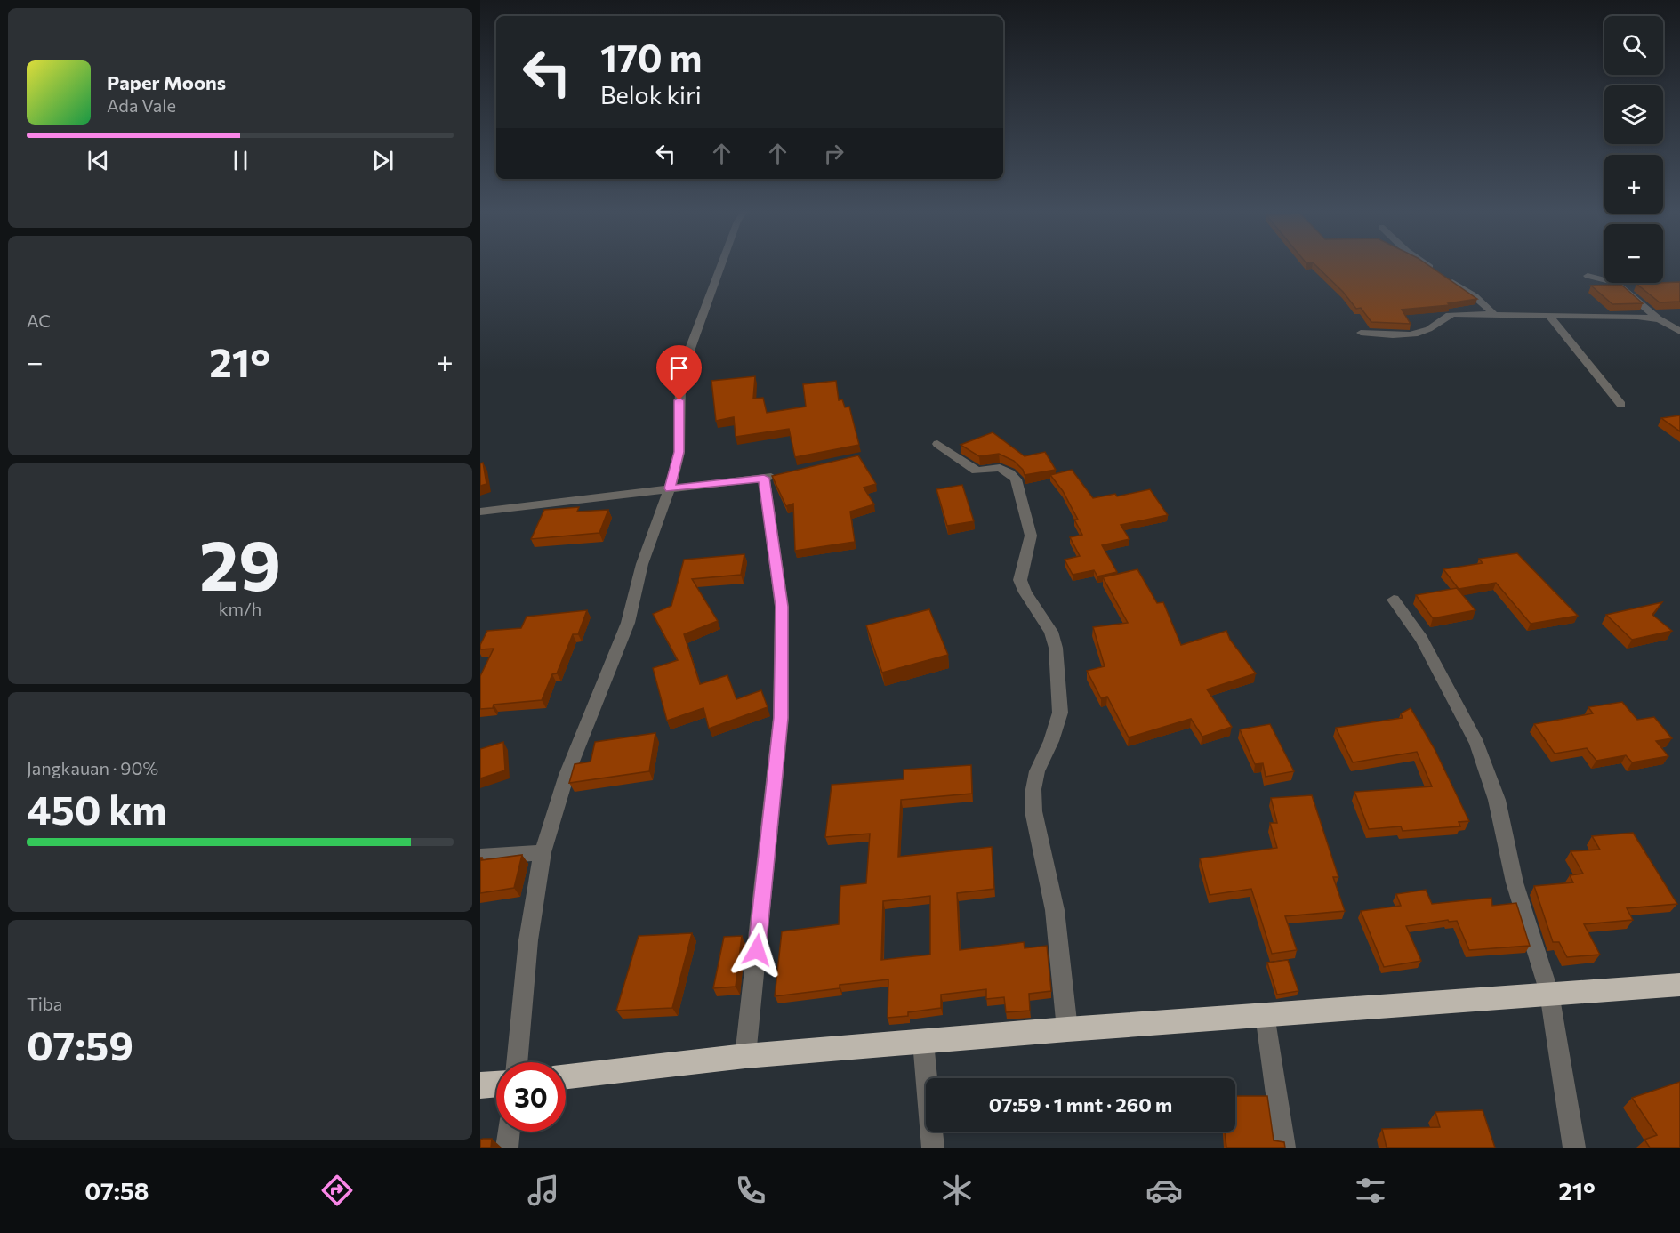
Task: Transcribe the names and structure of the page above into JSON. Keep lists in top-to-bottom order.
{
  "page": {
    "map_buttons": ["+", "−"],
    "turn": ["170 m", "Belok kiri"],
    "song": ["Paper Moons", "Ada Vale"],
    "tile": [
      "AC",
      ["29", "km/h"],
      ["Jangkauan · 90%", "450 km"],
      ["Tiba", "07:59"]
    ],
    "heat": ["−", "21°", "+"],
    "limit": "30",
    "trip": "07:59 · 1 mnt · 260 m",
    "tabs": ["07:58", "21°"]
  }
}
